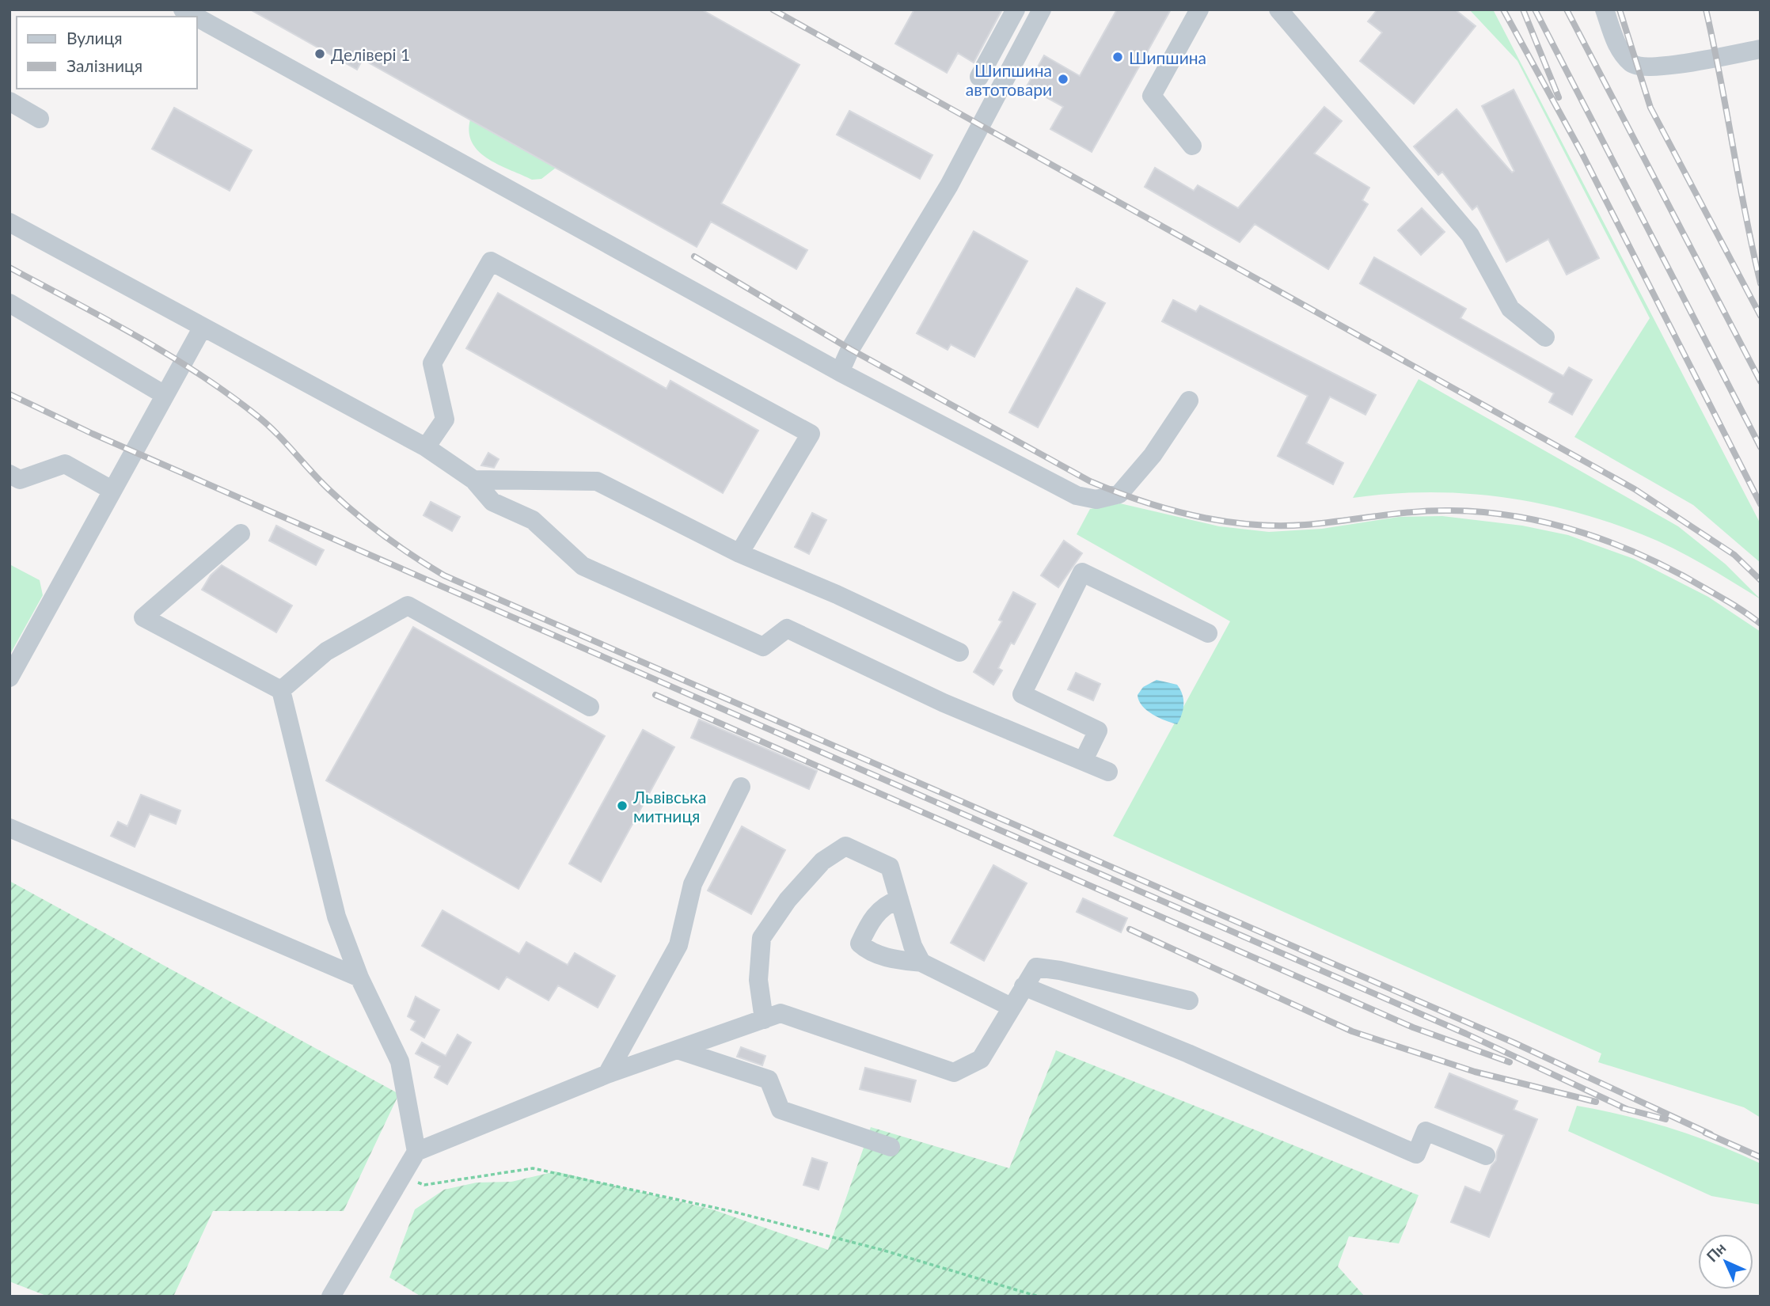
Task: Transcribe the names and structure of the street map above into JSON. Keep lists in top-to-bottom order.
{
  "places": [
    "Делівері 1",
    "Шипшина",
    "Шипшина автотовари",
    "Львівська митниця"
  ],
  "legend": ["Вулиця", "Залізниця"],
  "north": "top left"
}
